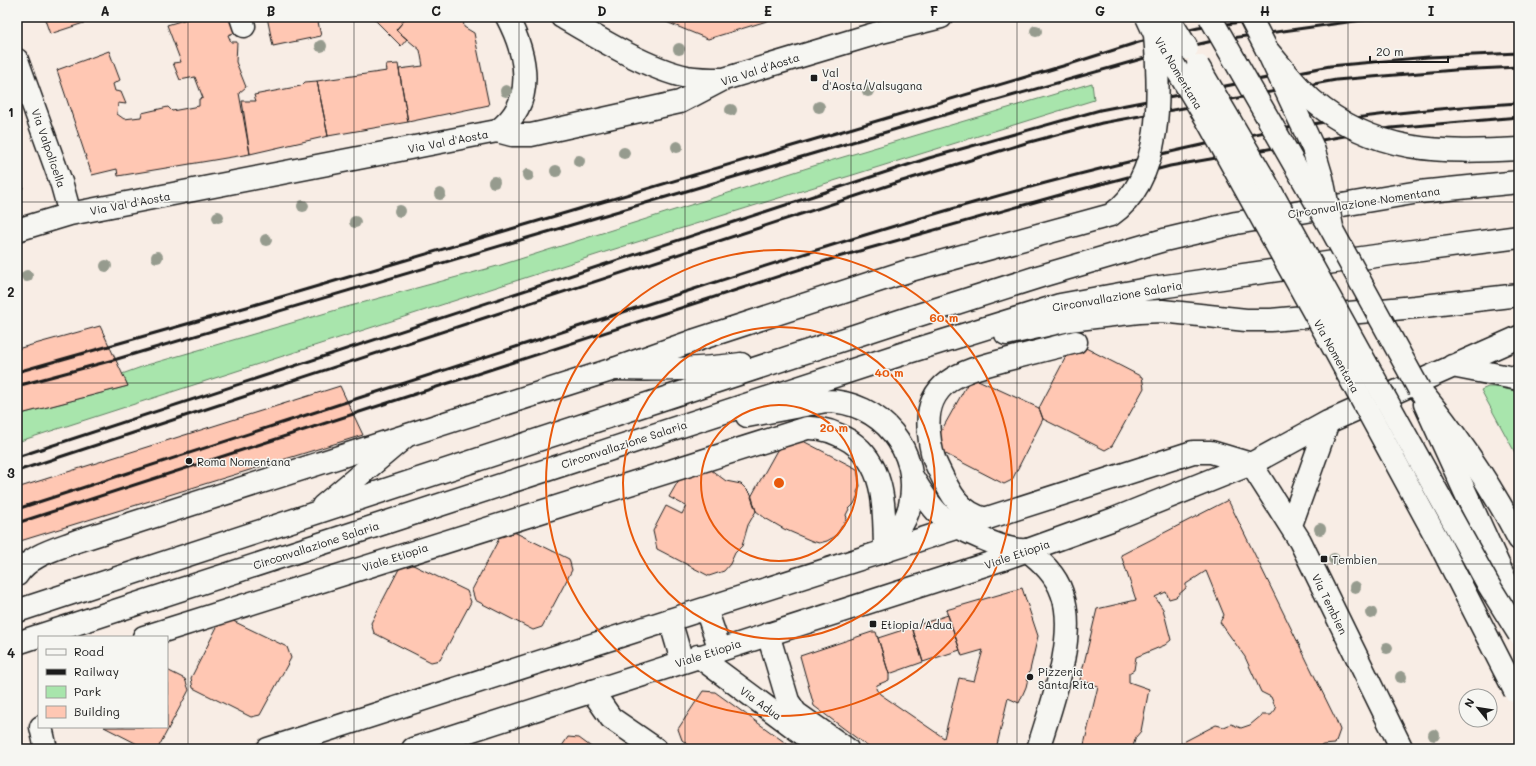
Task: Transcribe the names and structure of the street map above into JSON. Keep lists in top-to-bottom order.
{
  "streets": {
    "main road": [
      "Via Val d'Aosta",
      "Via Nomentana",
      "Via Valpolicella",
      "Circonvallazione Nomentana",
      "Circonvallazione Salaria",
      "Viale Etiopia",
      "Via Tembien",
      "Via Adua"
    ]
  },
  "crossings": [
    ["Via Val d'Aosta", "Via Valpolicella"],
    ["Viale Etiopia", "Via Tembien"],
    ["Viale Etiopia", "Via Adua"]
  ],
  "places": {
    "transit": ["Val d'Aosta/Valsugana", "Tembien", "Etiopia/Adua"],
    "other": ["Roma Nomentana", "Pizzeria Santa Rita"]
  },
  "legend": [
    "Road",
    "Railway",
    "Park",
    "Building"
  ],
  "scale_bar": "20 m",
  "north": "top left",
  "grid": {
    "columns": [
      "A",
      "B",
      "C",
      "D",
      "E",
      "F",
      "G",
      "H",
      "I"
    ],
    "rows": [
      "1",
      "2",
      "3",
      "4"
    ]
  },
  "rings": ["60 m", "40 m", "20 m"]
}
